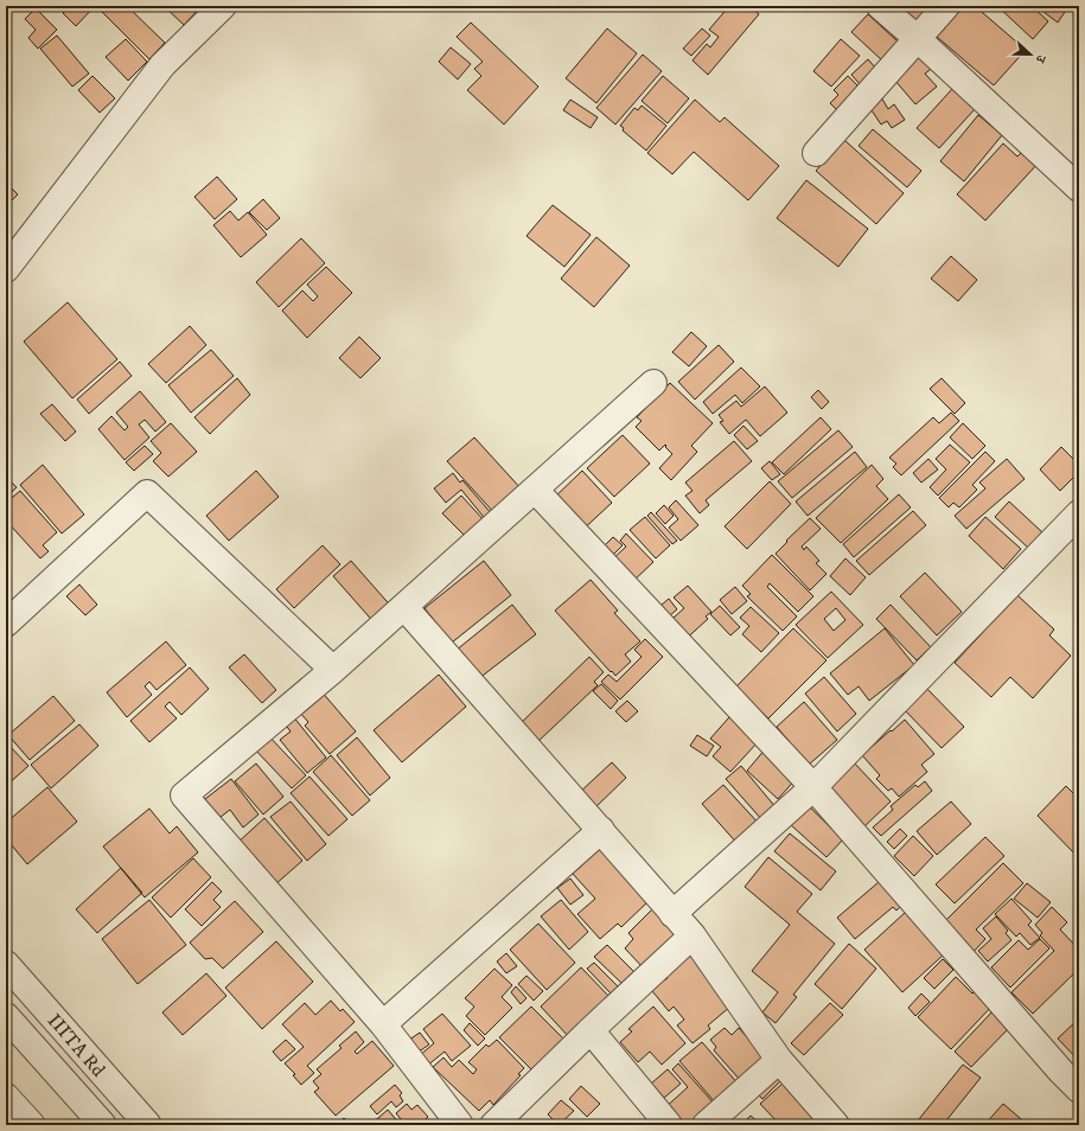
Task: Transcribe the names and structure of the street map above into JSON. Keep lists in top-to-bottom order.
{
  "streets": {
    "street": ["IIITA Rd"]
  },
  "north": "right"
}
